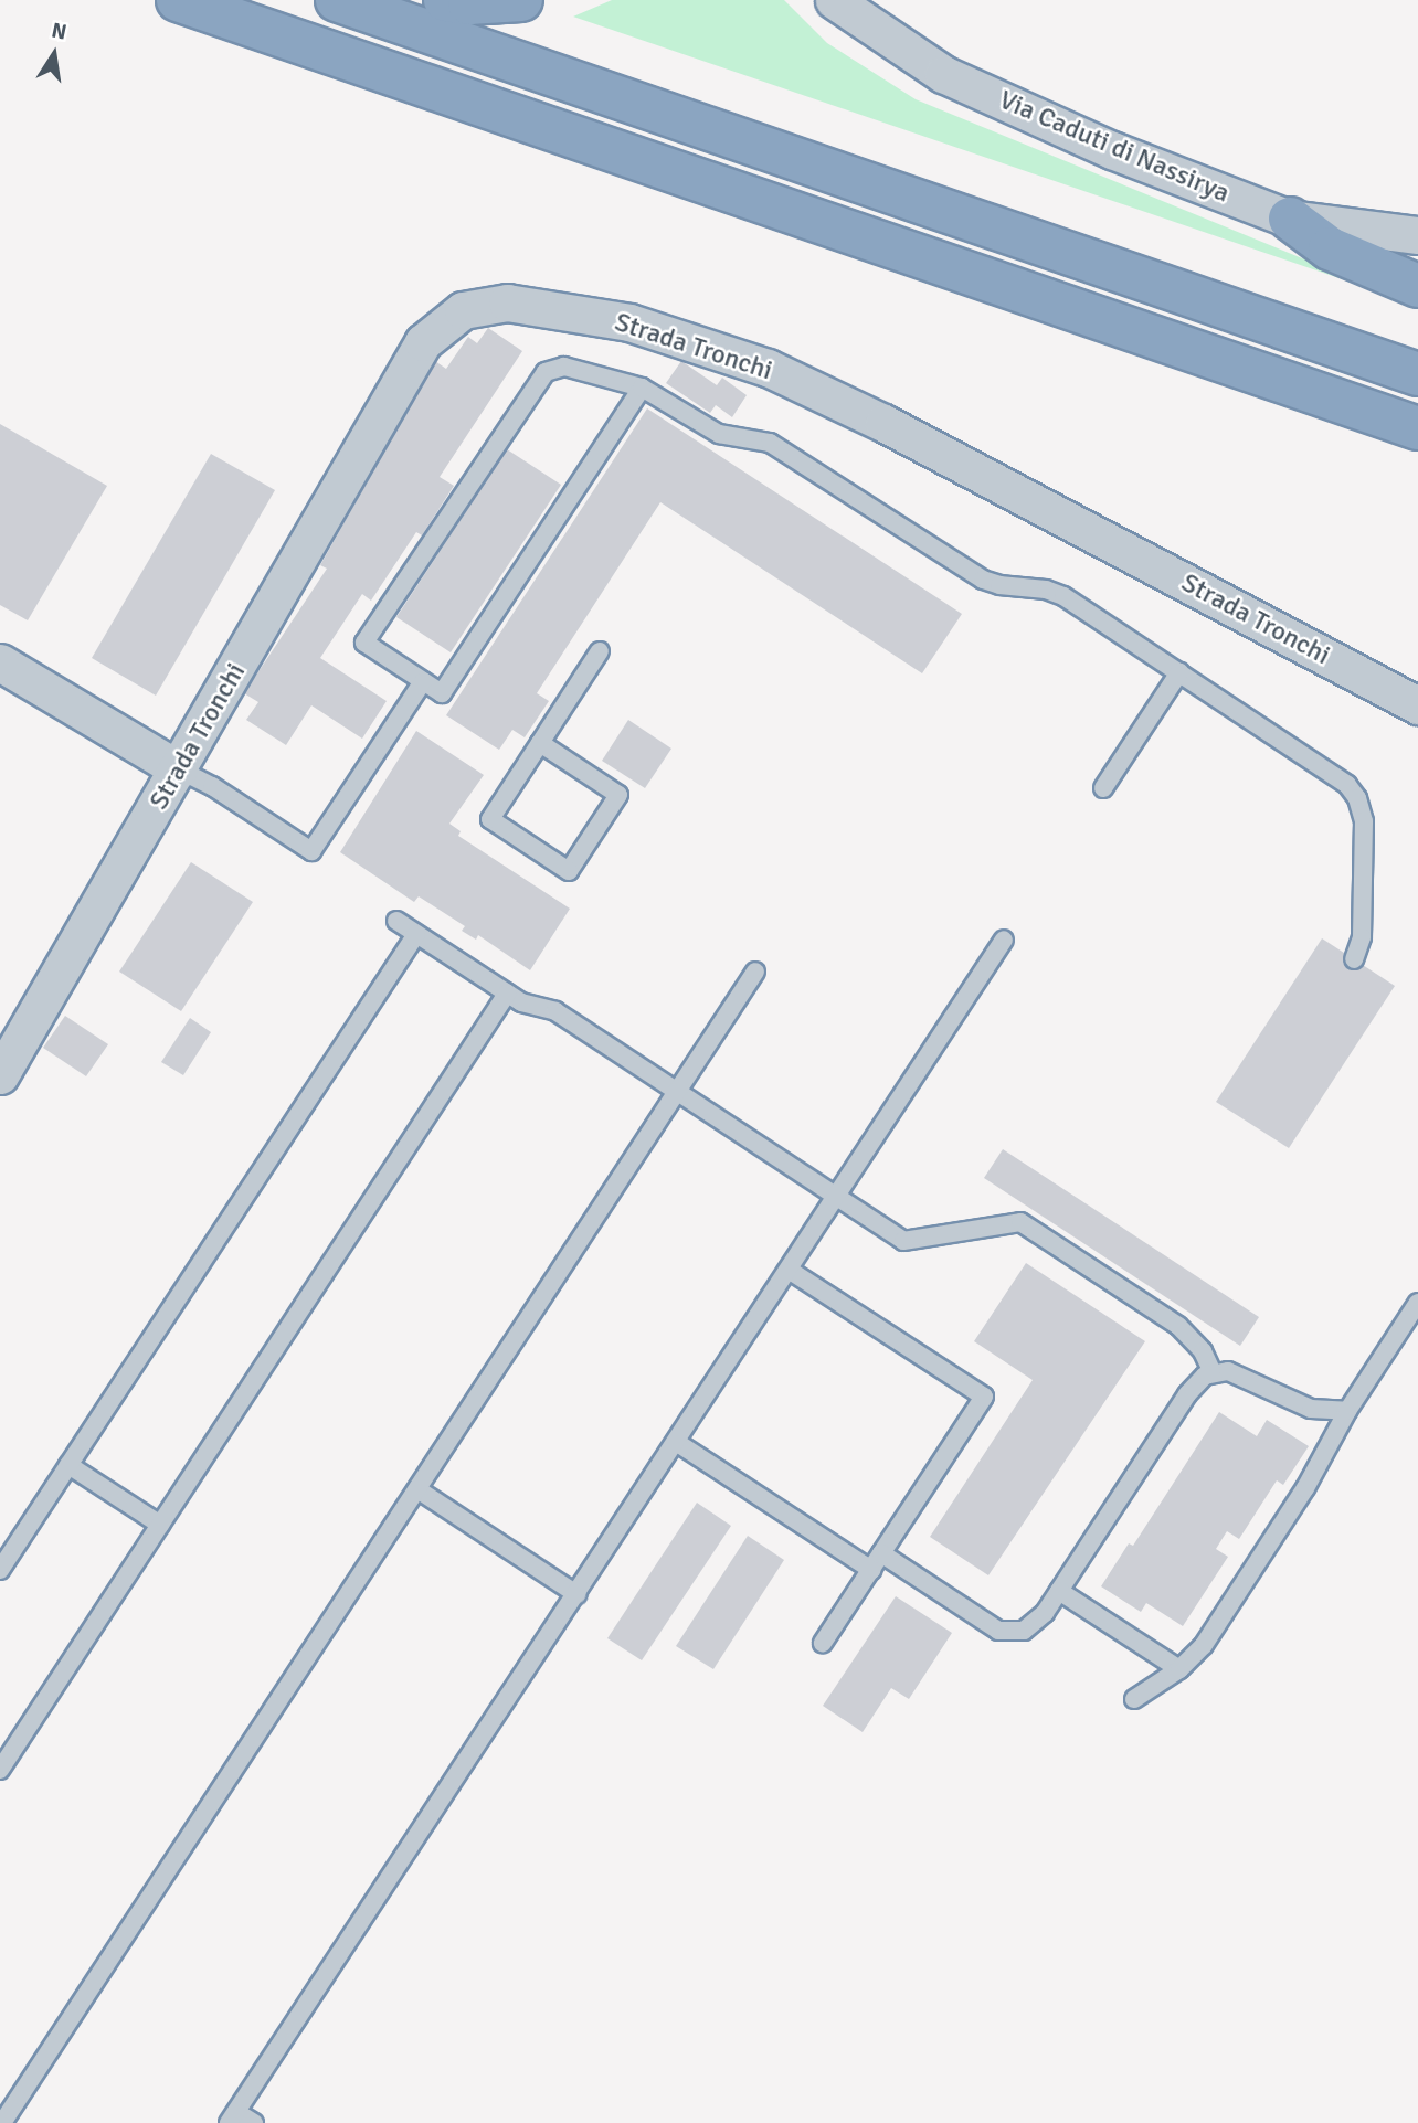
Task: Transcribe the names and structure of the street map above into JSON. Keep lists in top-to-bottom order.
{
  "streets": {
    "street": ["Via Caduti di Nassirya", "Strada Tronchi"]
  },
  "north": "top"
}
